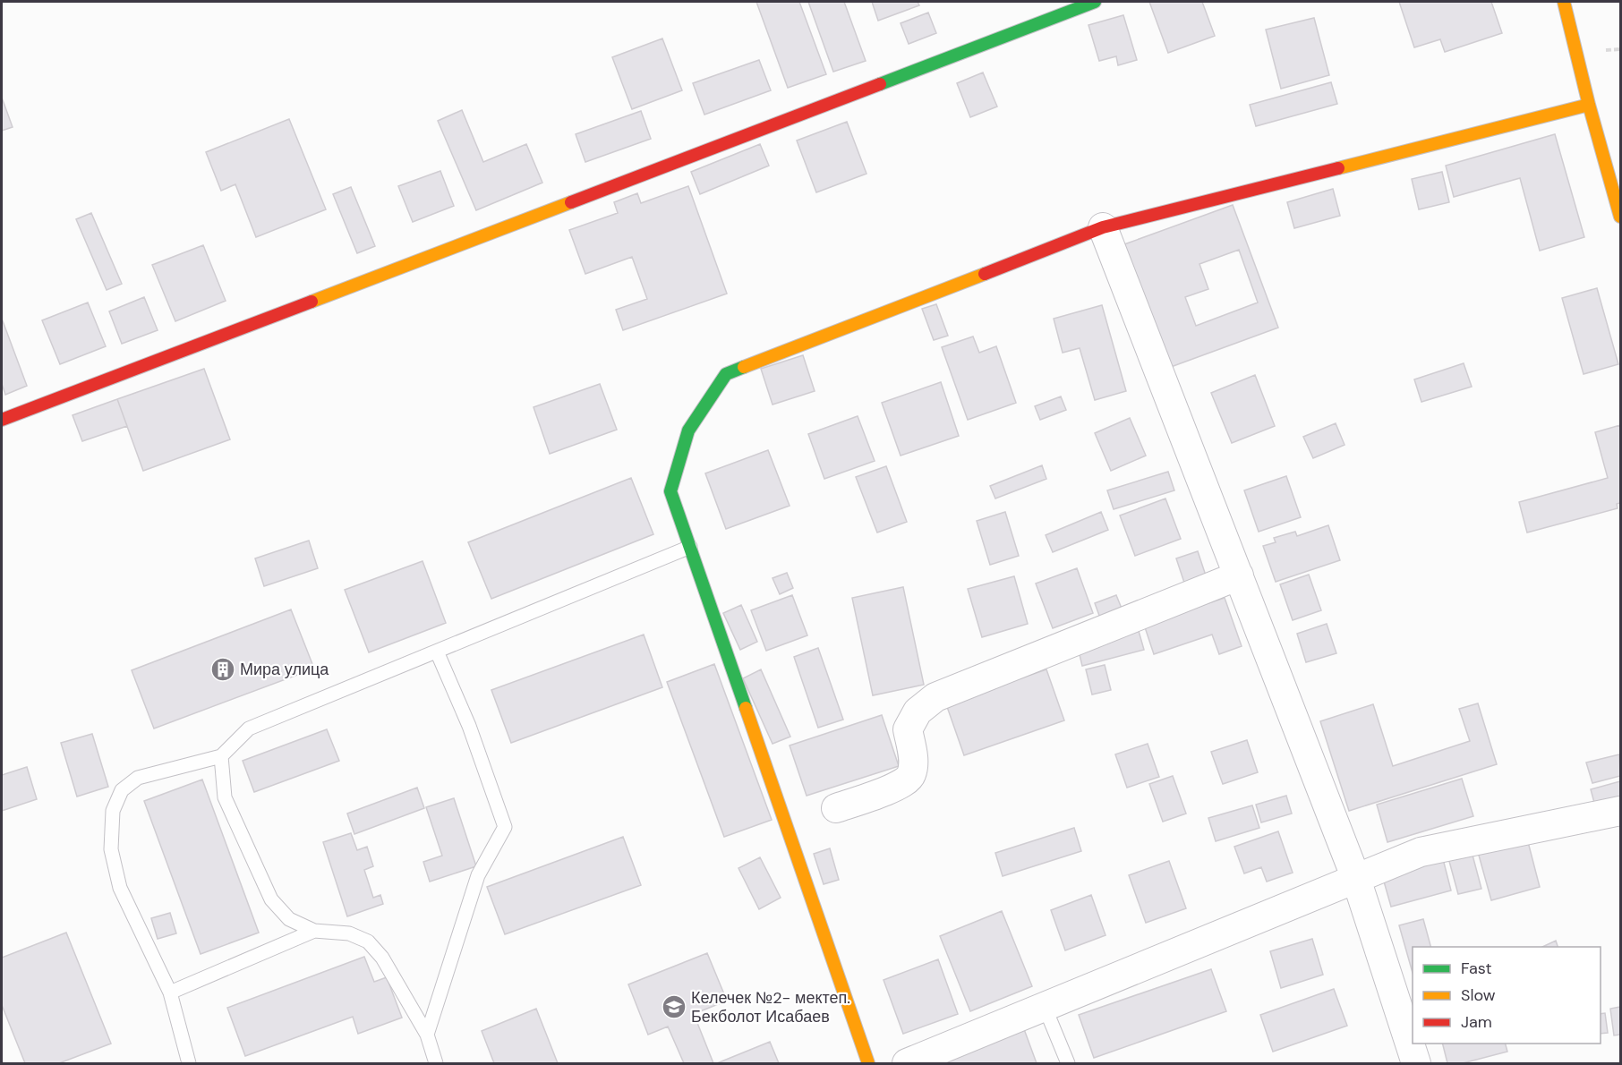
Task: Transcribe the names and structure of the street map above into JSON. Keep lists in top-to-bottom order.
{
  "places": {
    "building": ["Мира улица"],
    "school or university": ["Келечек №2- мектеп. Бекболот Исабаев"]
  },
  "legend": ["Fast", "Slow", "Jam"]
}
